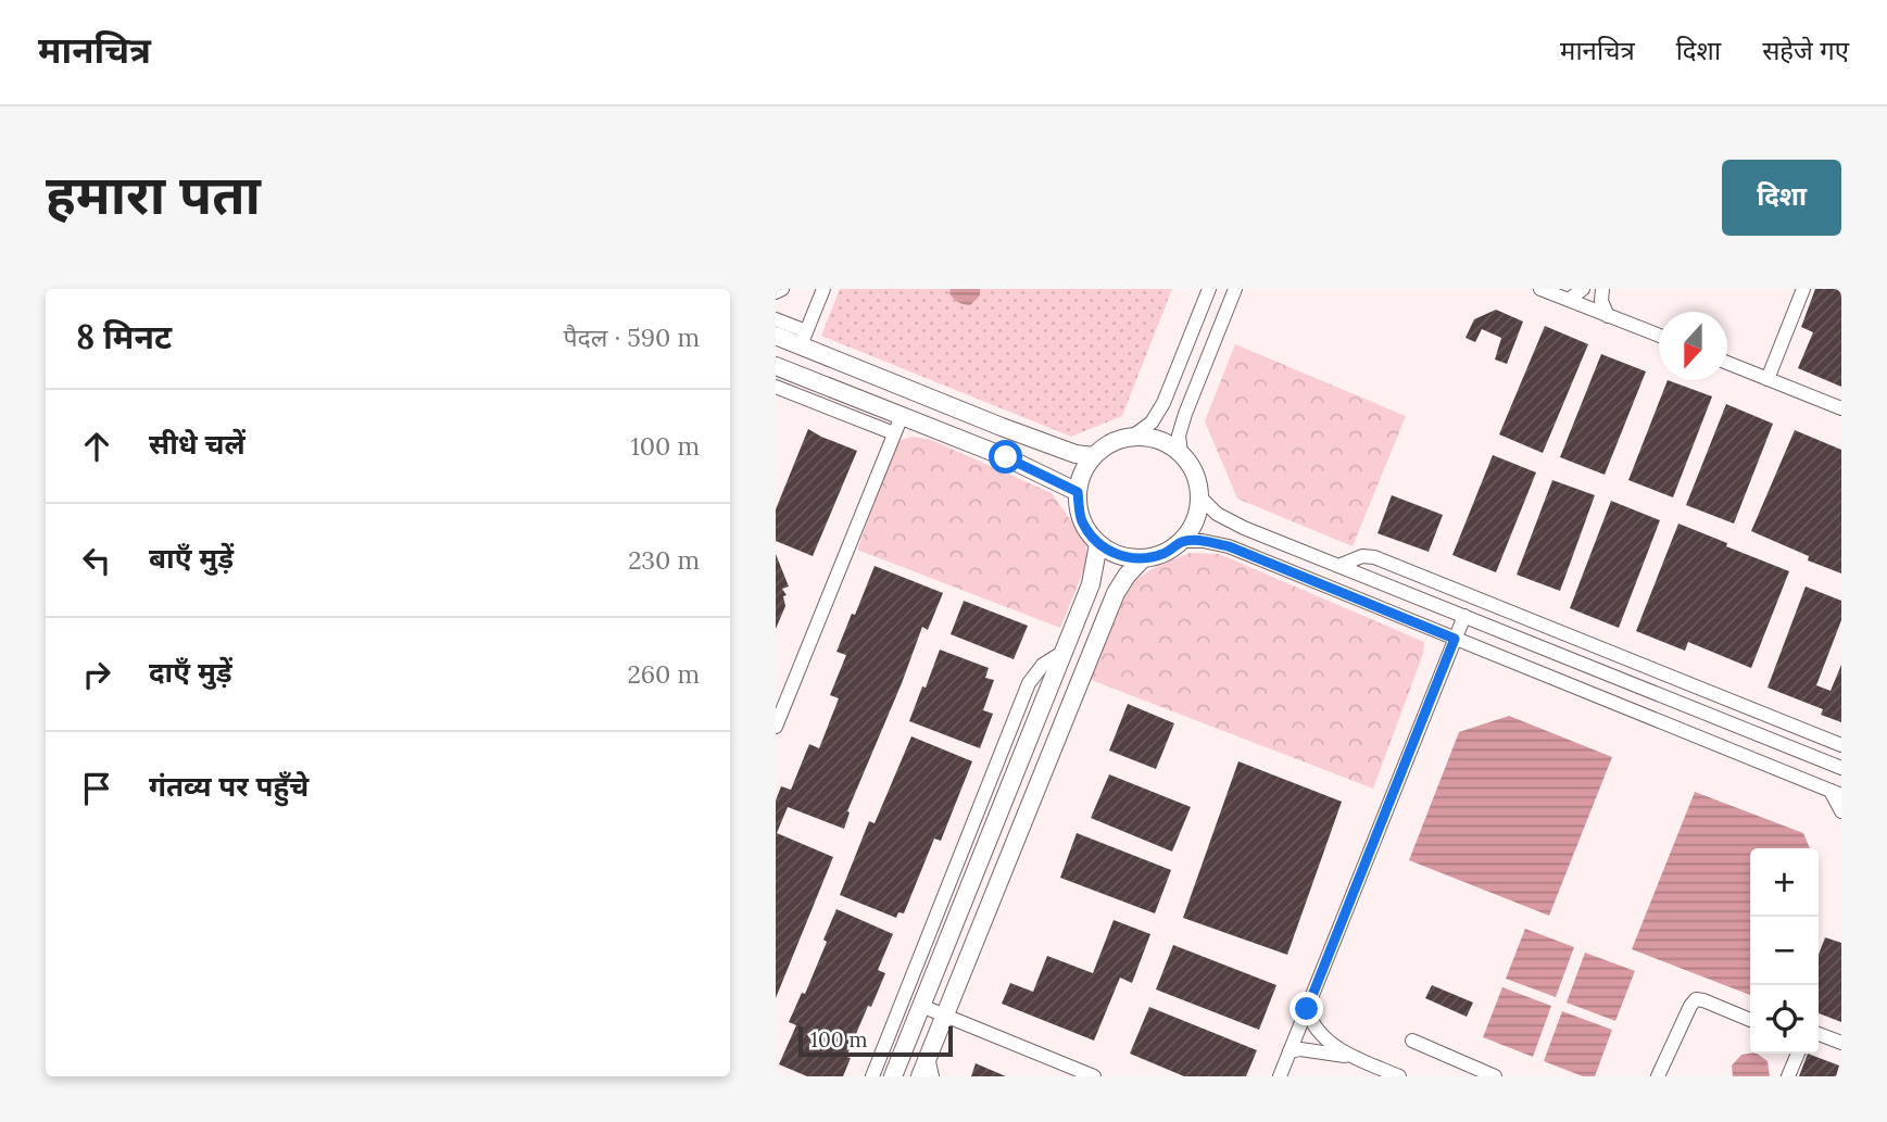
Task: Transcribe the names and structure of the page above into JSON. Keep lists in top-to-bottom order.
{
  "scale_bar": "100 m",
  "north": "bottom",
  "page": {
    "header": "मानचित्र",
    "nav": ["मानचित्र", "दिशा", "सहेजे गए"],
    "buttons": "दिशा",
    "title": "हमारा पता",
    "heading": ["8 मिनट", "पैदल · 590 m"],
    "list": [
      ["सीधे चलें", "100 m"],
      ["बाएँ मुड़ें", "230 m"],
      ["दाएँ मुड़ें", "260 m"],
      "गंतव्य पर पहुँचे"
    ],
    "map_buttons": ["+", "−"],
    "scale": "100 m"
  }
}
